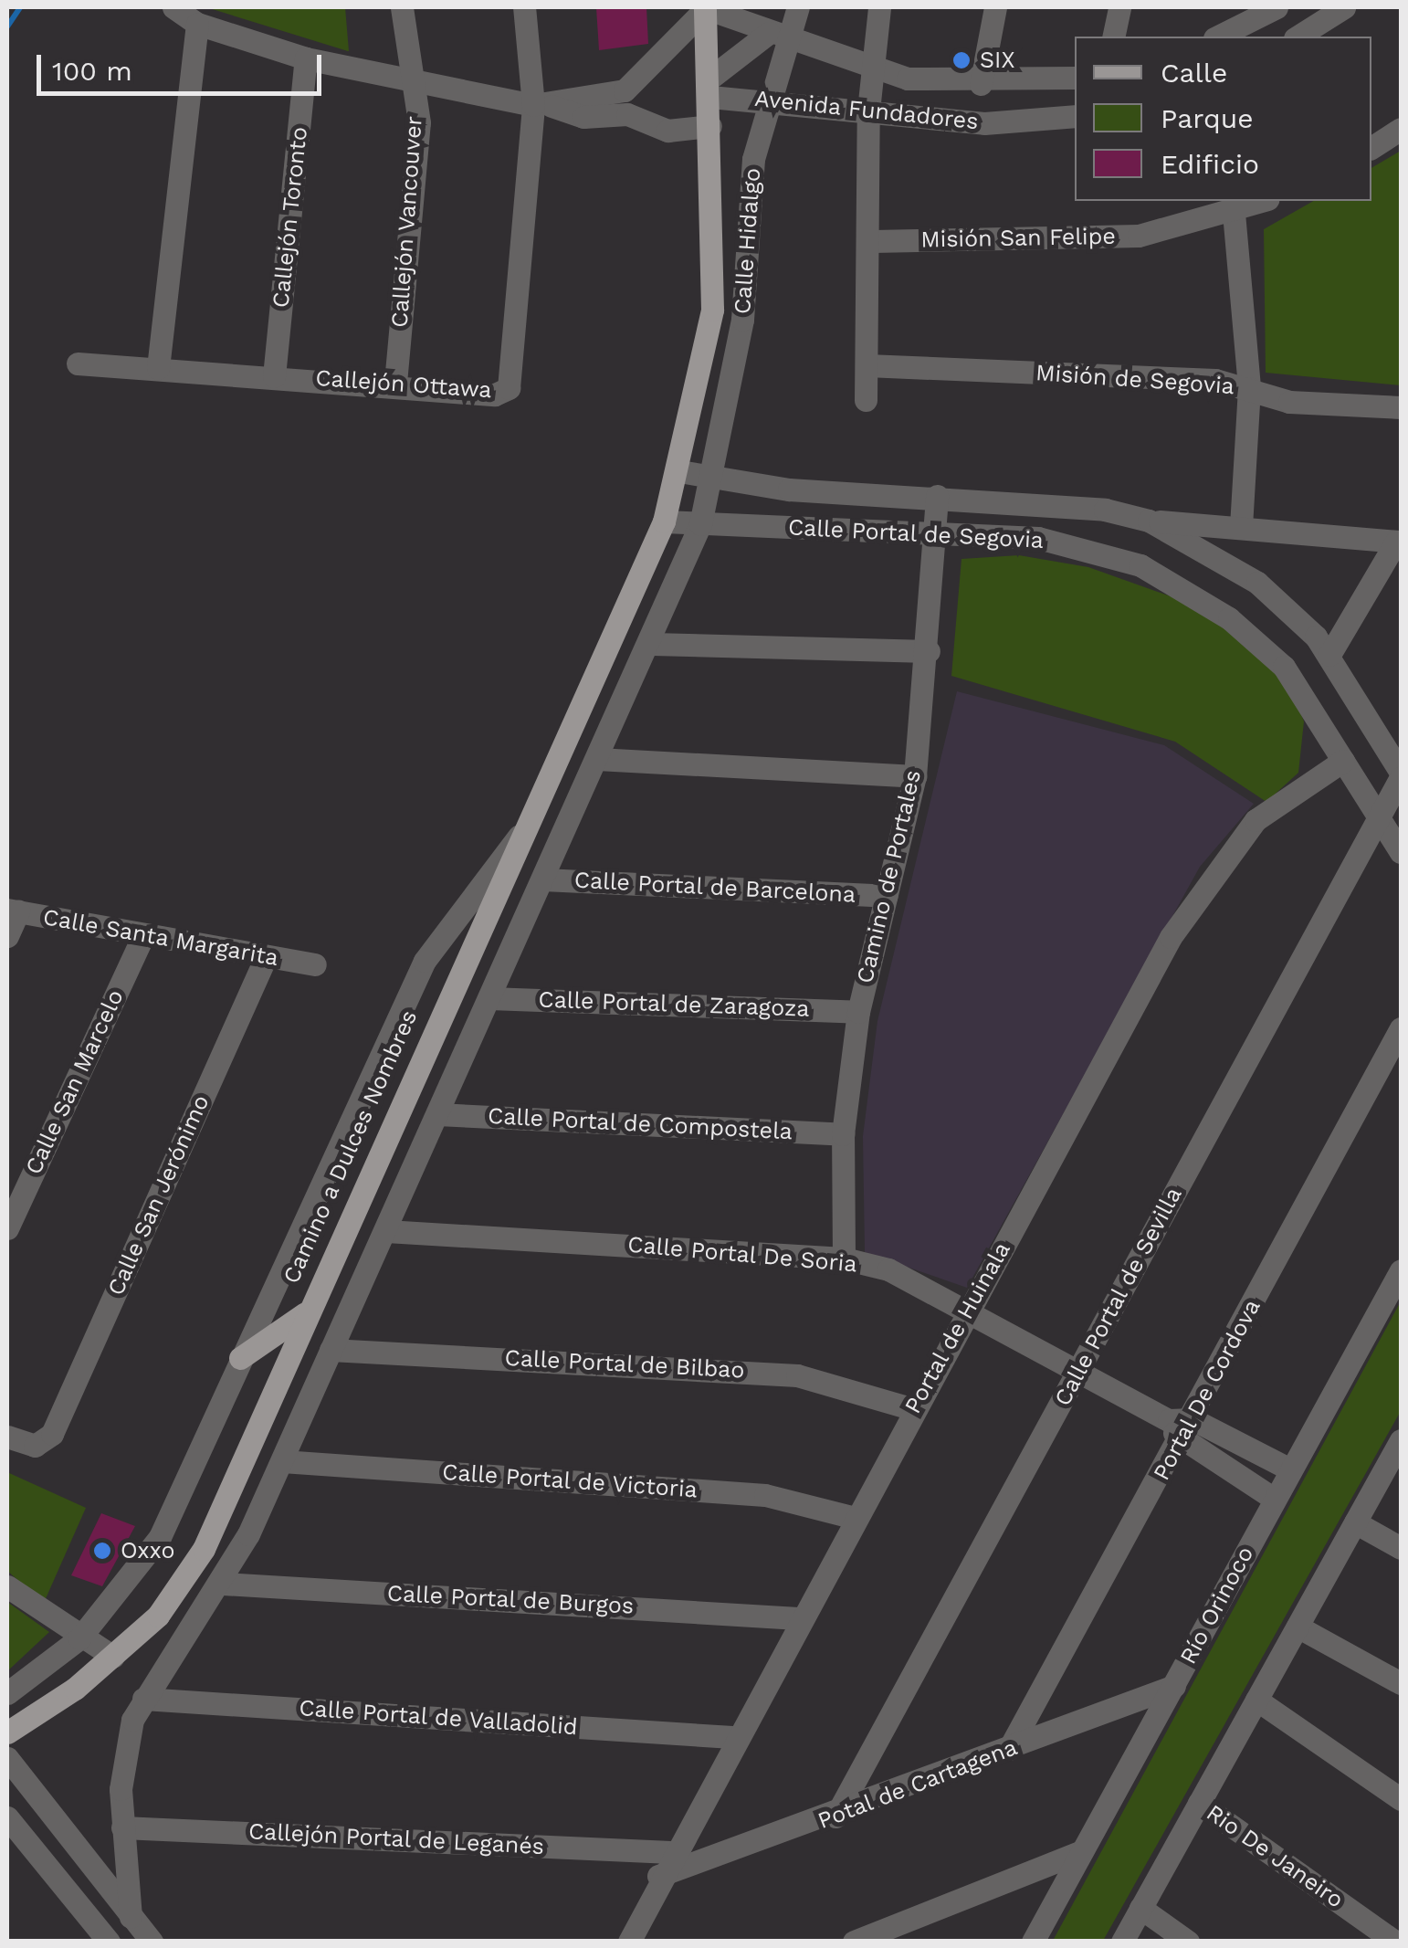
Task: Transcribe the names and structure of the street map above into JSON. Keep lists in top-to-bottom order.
{
  "streets": {
    "main road": ["Camino a Dulces Nombres"],
    "street": [
      "Avenida Fundadores",
      "Callejón Toronto",
      "Callejón Vancouver",
      "Misión San Felipe",
      "Calle Hidalgo",
      "Misión de Segovia",
      "Callejón Ottawa",
      "Calle Portal de Segovia",
      "Camino de Portales",
      "Calle Portal de Barcelona",
      "Calle Santa Margarita",
      "Calle Portal de Zaragoza",
      "Calle San Marcelo",
      "Calle Portal de Compostela",
      "Calle San Jerónimo",
      "Calle Portal De Soria",
      "Calle Portal de Sevilla",
      "Portal de Huinala",
      "Calle Portal de Bilbao",
      "Portal De Cordova",
      "Calle Portal de Victoria",
      "Calle Portal de Burgos",
      "Río Orinoco",
      "Calle Portal de Valladolid",
      "Potal de Cartagena",
      "Callejón Portal de Leganés",
      "Rio De Janeiro"
    ]
  },
  "crossings": [
    ["Avenida Fundadores", "Calle Hidalgo"],
    ["Avenida Fundadores", "Camino a Dulces Nombres"],
    ["Callejón Toronto", "Callejón Ottawa"],
    ["Callejón Vancouver", "Callejón Ottawa"],
    ["Calle Hidalgo", "Calle Portal de Segovia"],
    ["Calle Portal de Segovia", "Camino de Portales"],
    ["Calle Portal de Segovia", "Camino a Dulces Nombres"],
    ["Calle Portal de Segovia", "Calle Portal de Sevilla"],
    ["Calle Portal de Segovia", "Portal de Huinala"],
    ["Camino de Portales", "Calle Portal de Barcelona"],
    ["Camino de Portales", "Calle Portal de Zaragoza"],
    ["Camino de Portales", "Calle Portal de Compostela"],
    ["Camino de Portales", "Calle Portal De Soria"],
    ["Calle Santa Margarita", "Calle San Marcelo"],
    ["Calle Santa Margarita", "Calle San Jerónimo"],
    ["Calle Portal De Soria", "Calle Portal de Sevilla"],
    ["Calle Portal De Soria", "Portal de Huinala"],
    ["Calle Portal De Soria", "Portal De Cordova"],
    ["Calle Portal De Soria", "Río Orinoco"],
    ["Calle Portal de Sevilla", "Potal de Cartagena"],
    ["Portal de Huinala", "Calle Portal de Bilbao"],
    ["Portal de Huinala", "Calle Portal de Victoria"],
    ["Portal de Huinala", "Calle Portal de Burgos"],
    ["Portal de Huinala", "Calle Portal de Valladolid"],
    ["Portal de Huinala", "Potal de Cartagena"],
    ["Portal de Huinala", "Callejón Portal de Leganés"],
    ["Portal De Cordova", "Potal de Cartagena"],
    ["Río Orinoco", "Potal de Cartagena"]
  ],
  "places": ["SIX", "Oxxo"],
  "legend": ["Calle", "Parque", "Edificio"],
  "scale_bar": "100 m"
}
